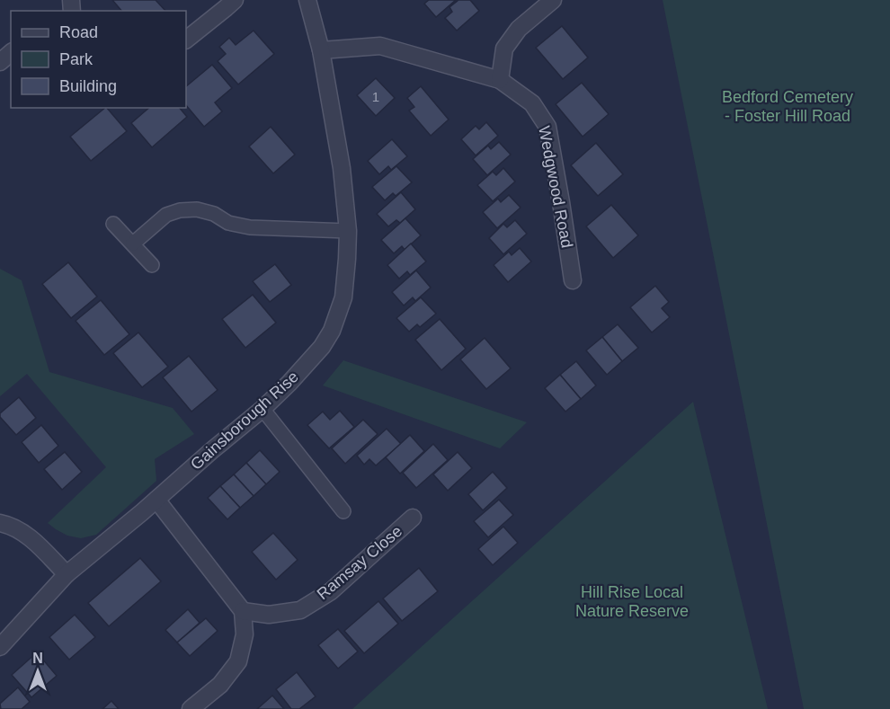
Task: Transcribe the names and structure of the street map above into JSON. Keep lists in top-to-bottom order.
{
  "streets": {
    "street": ["Wedgwood Road", "Gainsborough Rise", "Ramsay Close"]
  },
  "crossings": [
    ["Wedgwood Road", "Gainsborough Rise"]
  ],
  "parks": ["Bedford Cemetery - Foster Hill Road", "Hill Rise Local Nature Reserve"],
  "house_numbers": ["1"],
  "legend": ["Road", "Park", "Building"],
  "north": "top"
}
